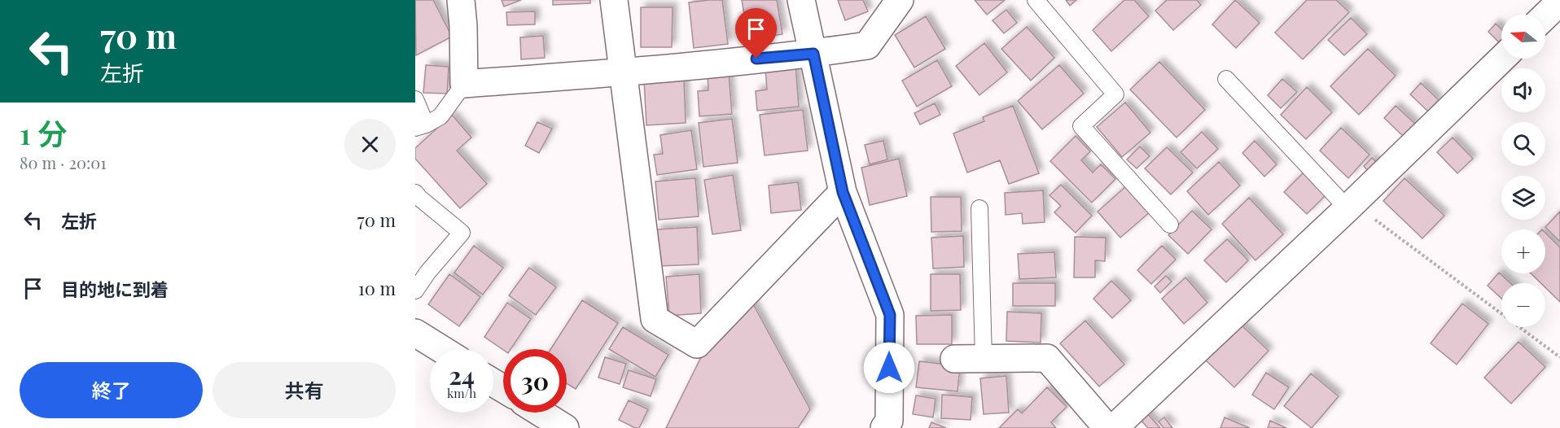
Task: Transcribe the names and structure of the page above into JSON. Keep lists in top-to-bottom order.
{
  "north": "left",
  "page": {
    "turn": ["70 m", "左折"],
    "map_buttons": ["+", "−"],
    "heading": ["1 分", "80 m · 20:01"],
    "list": [
      {
        "name": "左折",
        "value": "70 m"
      },
      {
        "name": "目的地に到着",
        "value": "10 m"
      }
    ],
    "speed": "24 km/h",
    "limit": "30",
    "buttons": ["終了", "共有"]
  }
}
